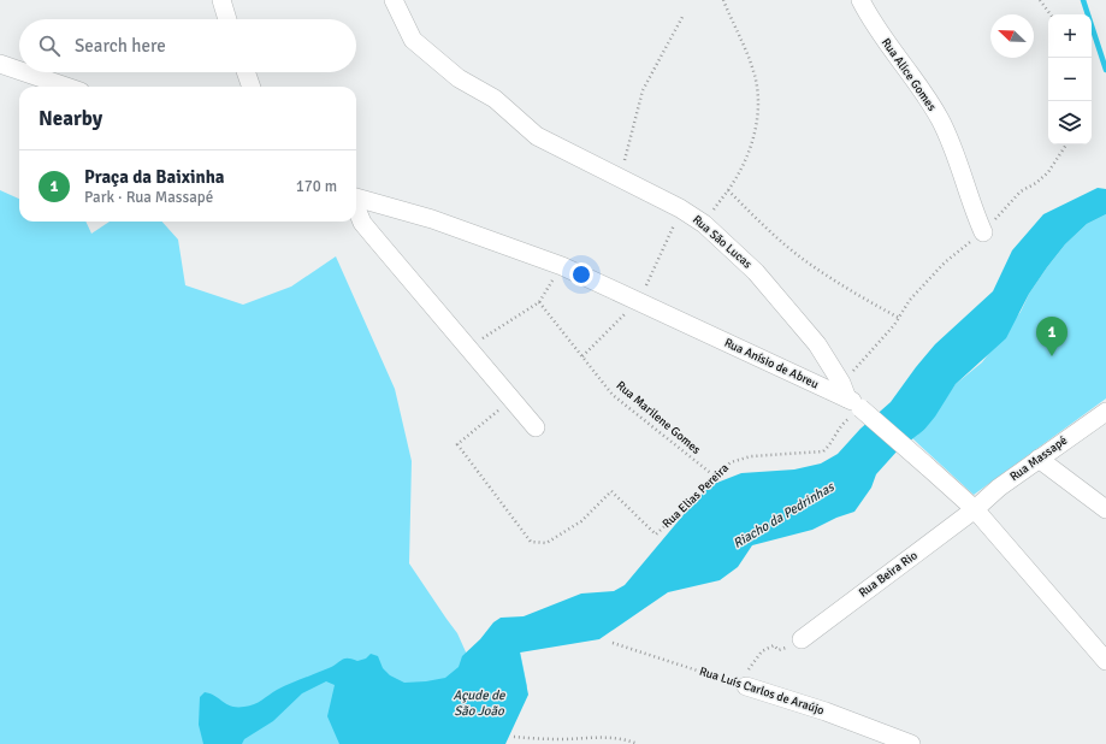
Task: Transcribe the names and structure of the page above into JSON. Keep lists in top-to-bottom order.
{
  "streets": {
    "street": [
      "Rua Alice Gomes",
      "Rua São Lucas",
      "Rua Anísio de Abreu",
      "Rua Massapé",
      "Rua Beira Rio",
      "Rua Luís Carlos de Araújo"
    ],
    "path": ["Rua Marilene Gomes", "Rua Elias Pereira"]
  },
  "crossings": [
    ["Rua Alice Gomes", "Rua Elias Pereira"],
    ["Rua São Lucas", "Rua Anísio de Abreu"],
    ["Rua São Lucas", "Rua Elias Pereira"],
    ["Rua Anísio de Abreu", "Rua Massapé"],
    ["Rua Anísio de Abreu", "Rua Elias Pereira"],
    ["Rua Anísio de Abreu", "Rua Beira Rio"],
    ["Rua Marilene Gomes", "Rua Elias Pereira"],
    ["Rua Massapé", "Rua Beira Rio"]
  ],
  "water": ["Riacho da Pedrinhas", "Açude de São João"],
  "north": "top left",
  "page": {
    "map_buttons": ["+", "−"],
    "search": "Search here",
    "heading": "Nearby",
    "list": [
      {
        "mark": "1",
        "name": "Praça da Baixinha",
        "note": "Park · Rua Massapé",
        "value": "170 m"
      }
    ],
    "pins": "1"
  }
}
